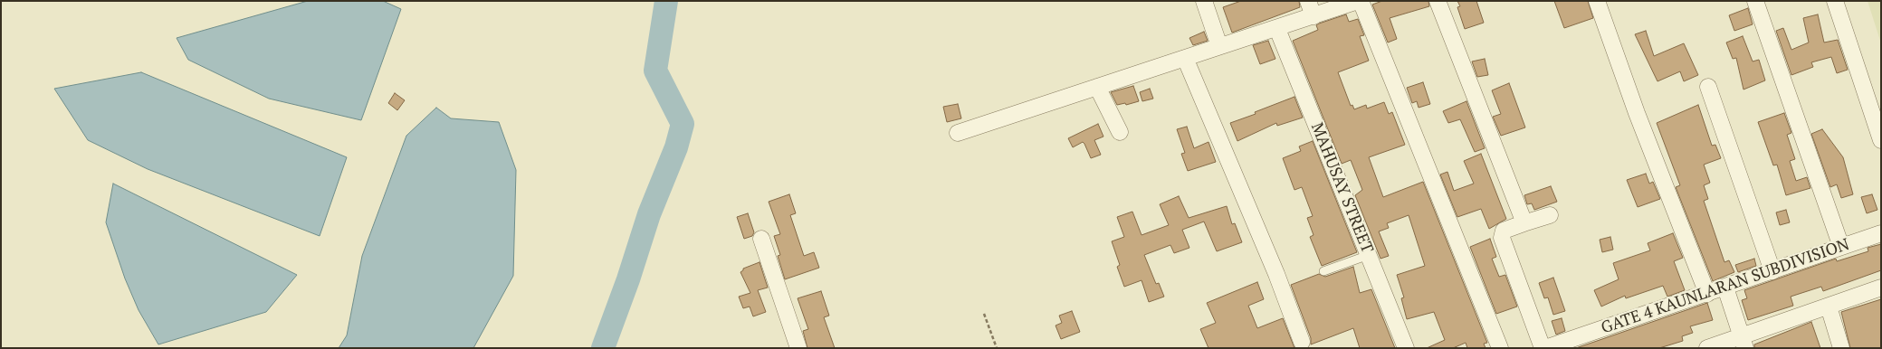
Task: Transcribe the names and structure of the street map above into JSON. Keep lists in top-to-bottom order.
{
  "streets": {
    "street": ["MAHUSAY STREET", "GATE 4 KAUNLARAN SUBDIVISION"]
  }
}
